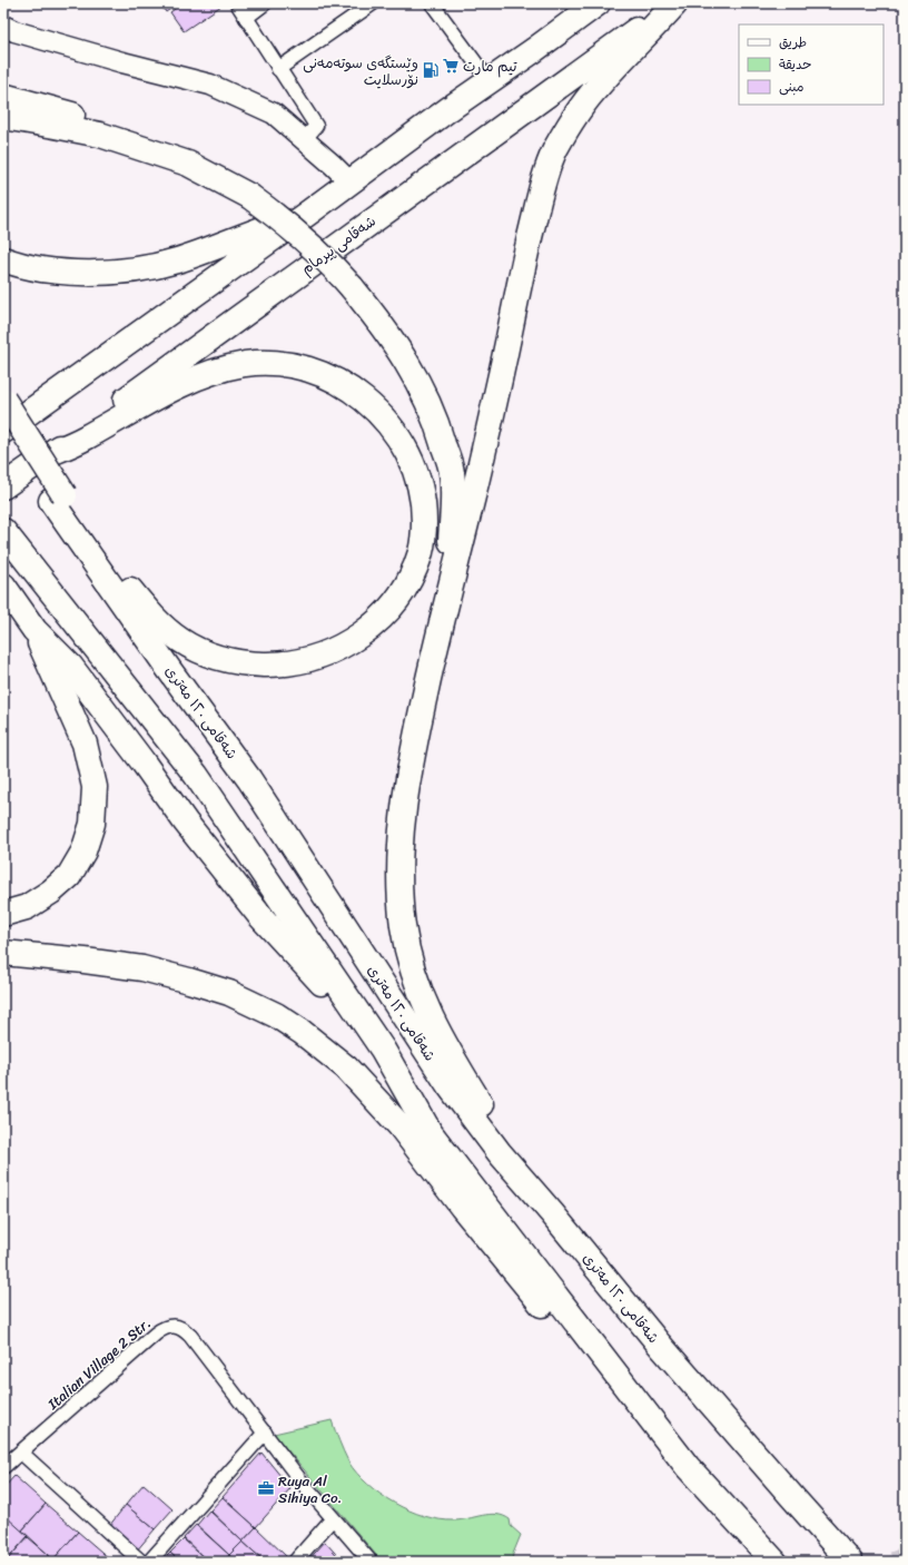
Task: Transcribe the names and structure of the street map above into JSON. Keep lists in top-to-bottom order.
{
  "streets": {
    "highway": ["شەقامی پیرمام", "شەقامی ١٢٠ مەتری"],
    "street": ["Italian Village 2 Str."]
  },
  "places": {
    "supermarket": ["تيم مارت"],
    "fuel station": ["وێستگەی سوتەمەنی نۆرسلایت"],
    "office": ["Ruya Al Sihiya Co."]
  },
  "legend": ["طريق", "حديقة", "مبنى"]
}
